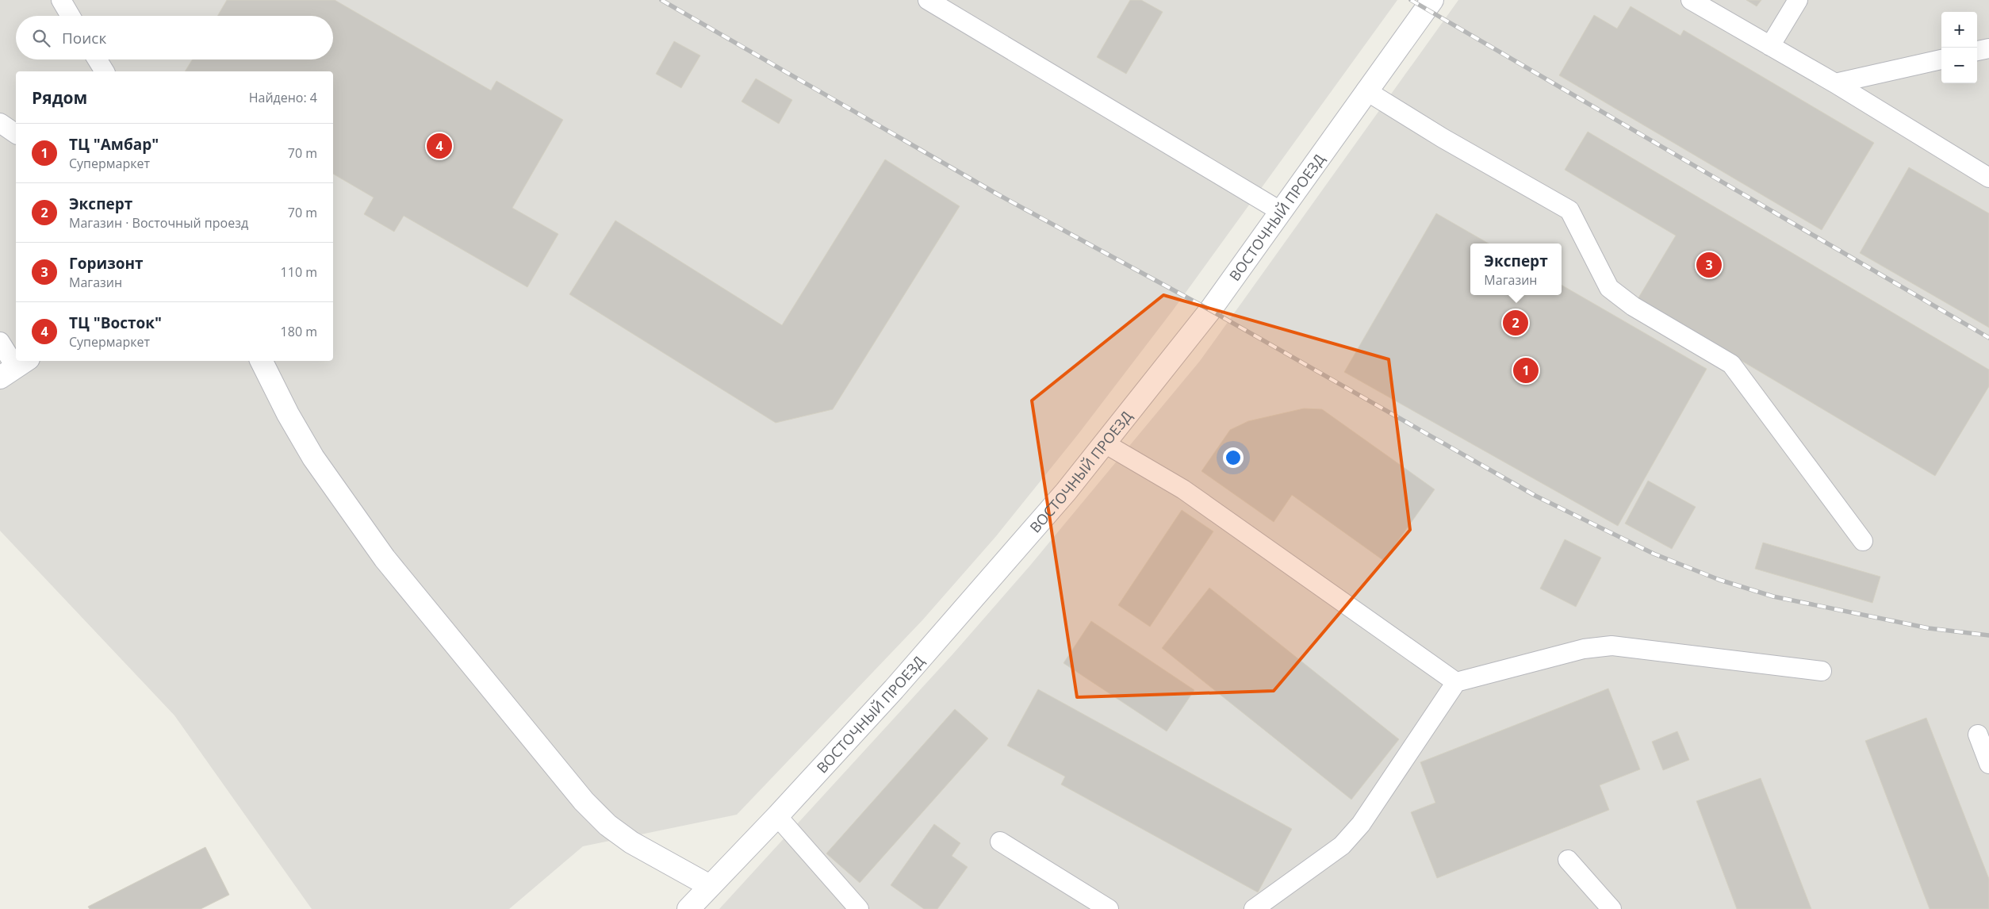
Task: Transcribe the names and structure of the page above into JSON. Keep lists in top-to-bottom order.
{
  "streets": {
    "street": ["ВОСТОЧНЫЙ ПРОЕЗД"]
  },
  "page": {
    "map_buttons": ["+", "−"],
    "search": "Поиск",
    "heading": ["Рядом", "Найдено: 4"],
    "list": [
      {
        "mark": "1",
        "name": "ТЦ \"Амбар\"",
        "note": "Супермаркет",
        "value": "70 m"
      },
      {
        "mark": "2",
        "name": "Эксперт",
        "note": "Магазин · Восточный проезд",
        "value": "70 m"
      },
      {
        "mark": "3",
        "name": "Горизонт",
        "note": "Магазин",
        "value": "110 m"
      },
      {
        "mark": "4",
        "name": "ТЦ \"Восток\"",
        "note": "Супермаркет",
        "value": "180 m"
      }
    ],
    "pins": [
      "4",
      "3",
      "2",
      "1"
    ],
    "popup": ["Эксперт", "Магазин"]
  }
}
